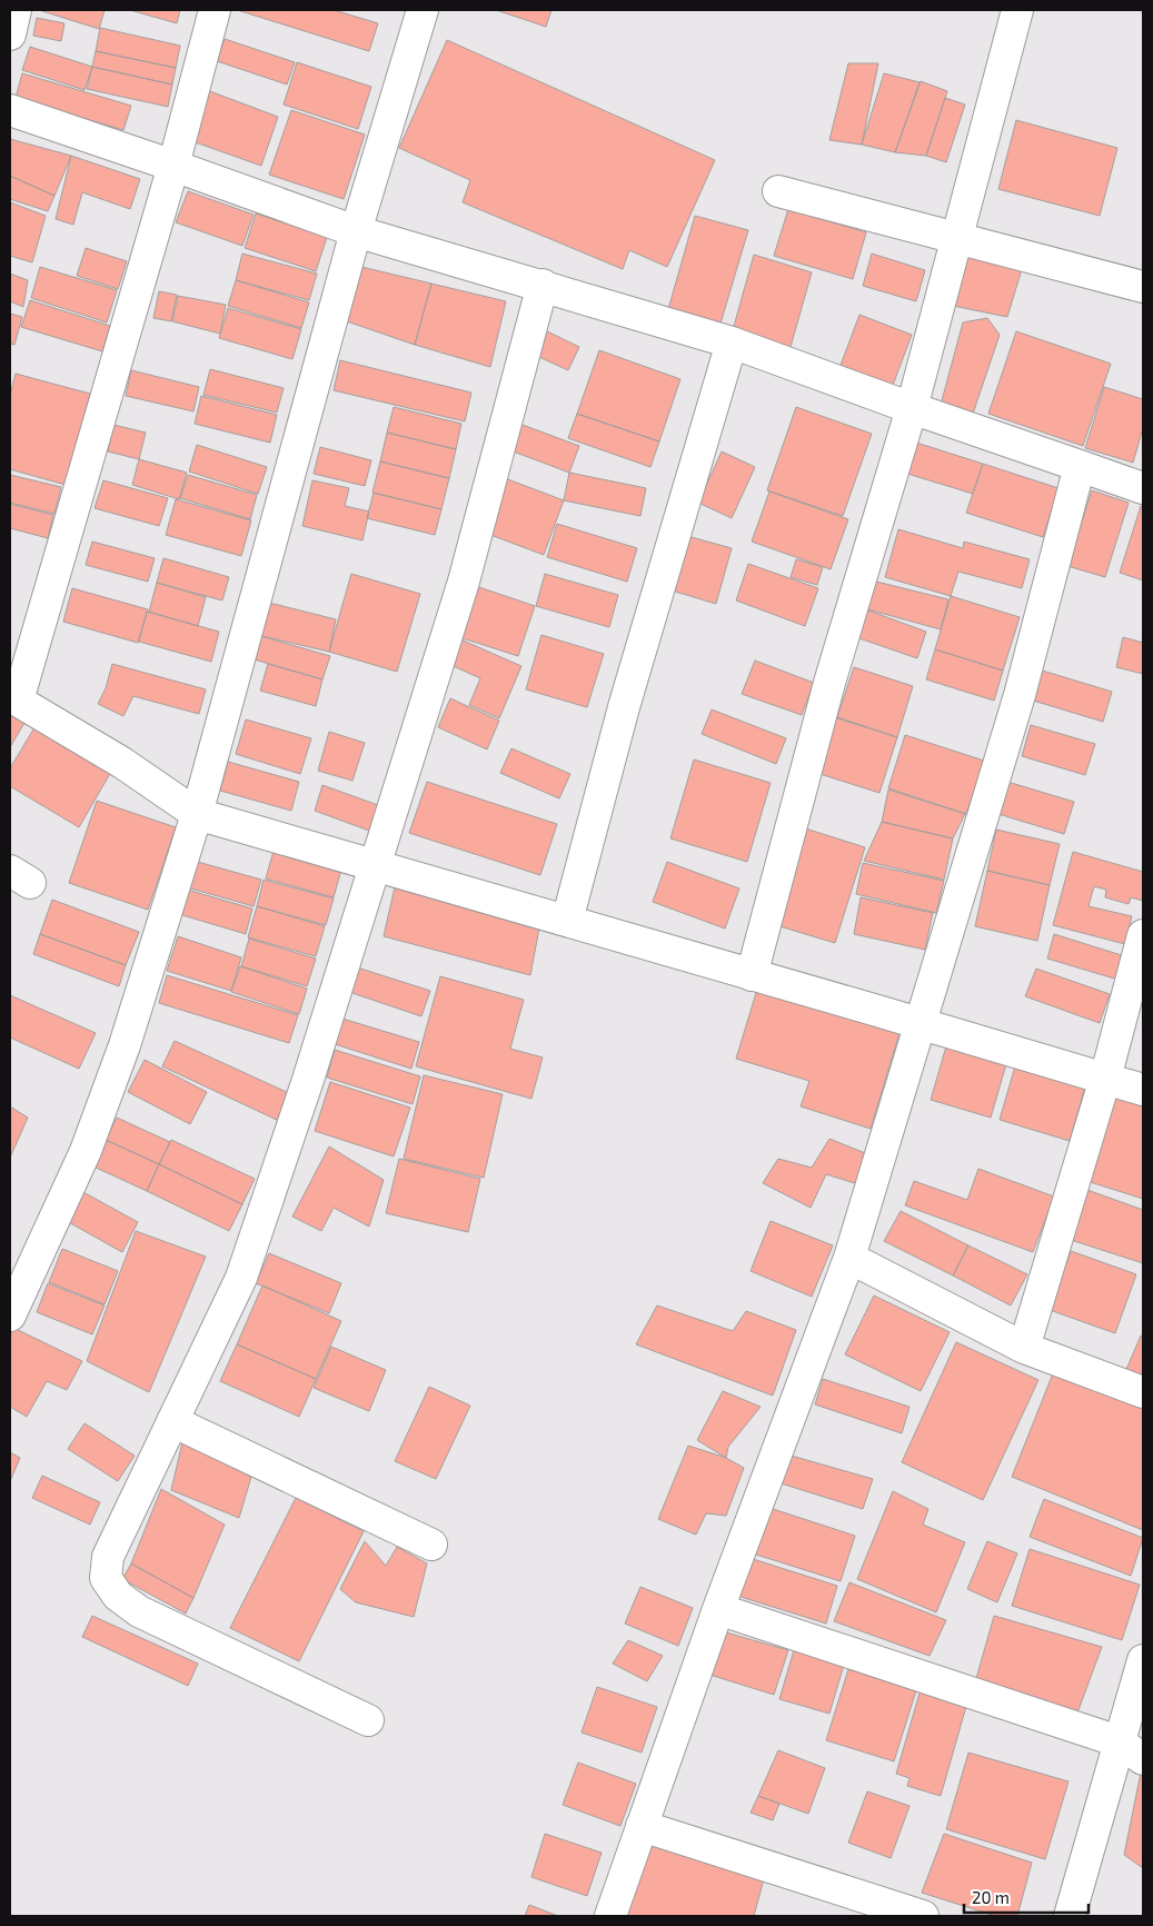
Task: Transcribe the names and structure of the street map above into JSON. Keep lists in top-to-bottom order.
{
  "scale_bar": "20 m"
}
